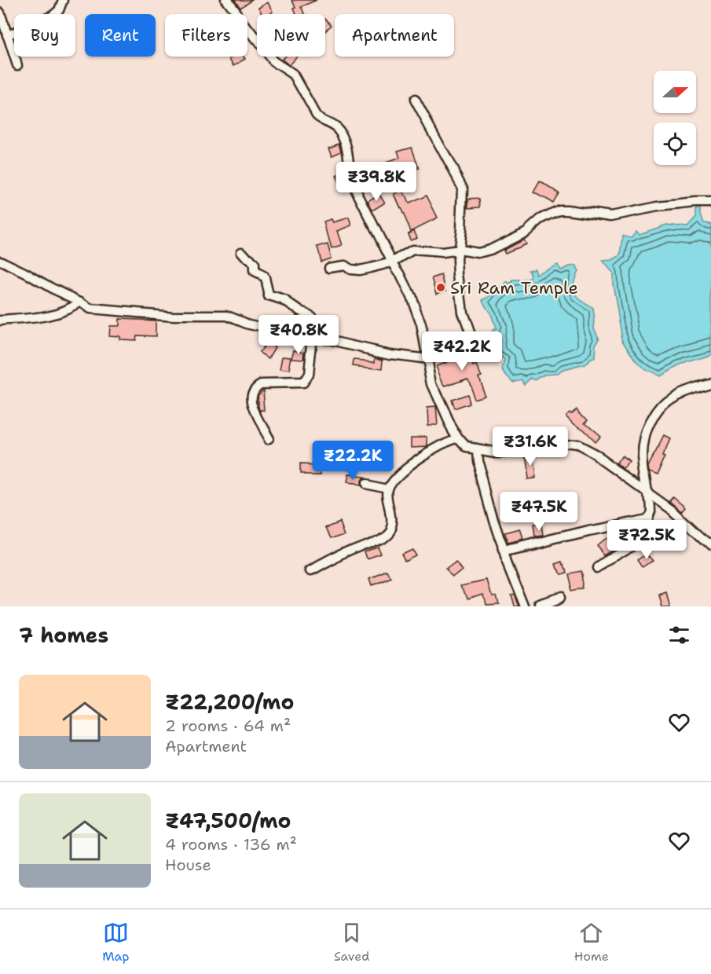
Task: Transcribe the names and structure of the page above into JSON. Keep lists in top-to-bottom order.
{
  "places": ["Sri Ram Temple"],
  "north": "right",
  "page": {
    "chip": [
      "Buy",
      "Rent",
      "Filters",
      "New",
      "Apartment"
    ],
    "price": [
      "₹39.8K",
      "₹40.8K",
      "₹42.2K",
      "₹31.6K",
      "₹22.2K",
      "₹47.5K",
      "₹72.5K"
    ],
    "heading": "7 homes",
    "list": [
      {
        "name": "₹22,200/mo",
        "note": "2 rooms · 64 m² · Apartment"
      },
      {
        "name": "₹47,500/mo",
        "note": "4 rooms · 136 m² · House"
      }
    ],
    "tabs": ["Map", "Saved", "Home"]
  }
}
